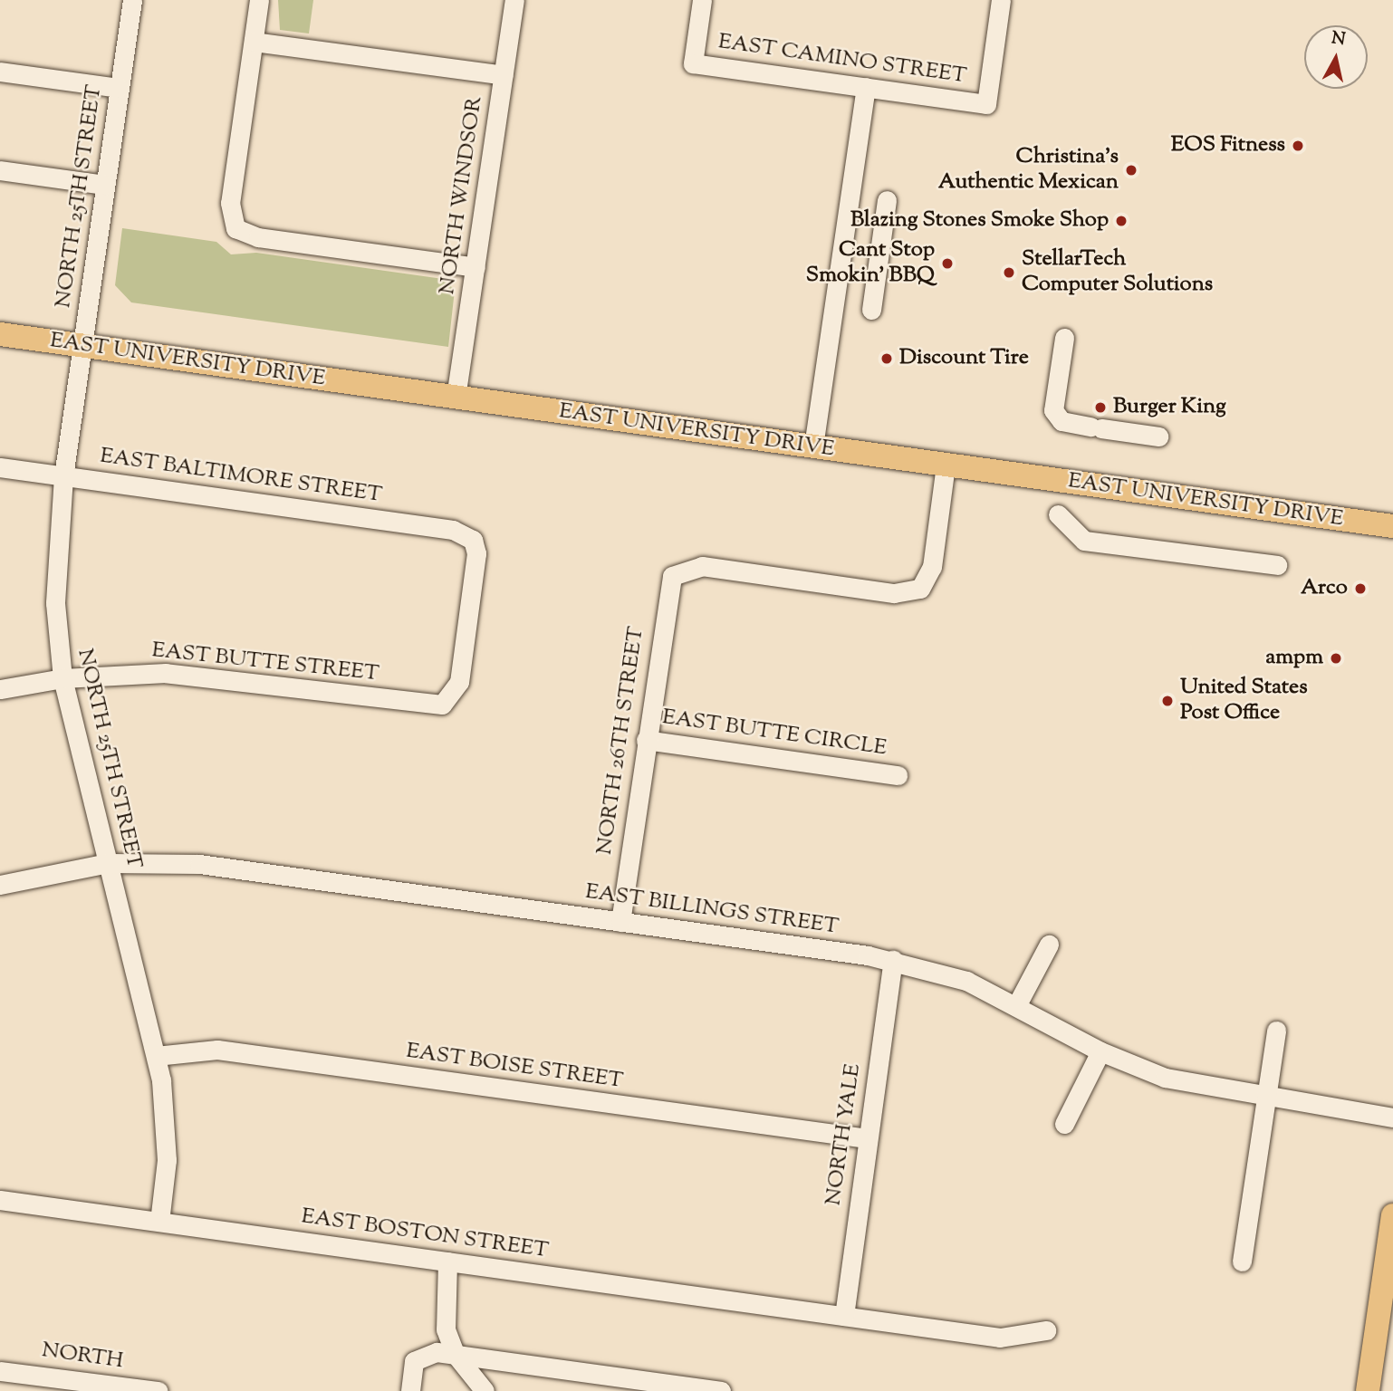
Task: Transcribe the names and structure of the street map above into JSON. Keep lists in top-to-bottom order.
{
  "streets": {
    "main road": ["EAST UNIVERSITY DRIVE"],
    "street": [
      "EAST CAMINO STREET",
      "NORTH WINDSOR",
      "NORTH 25TH STREET",
      "EAST BALTIMORE STREET",
      "EAST BUTTE STREET",
      "EAST BUTTE CIRCLE",
      "NORTH 26TH STREET",
      "EAST BILLINGS STREET",
      "EAST BOISE STREET",
      "NORTH YALE",
      "EAST BOSTON STREET",
      "NORTH"
    ]
  },
  "crossings": [
    ["NORTH WINDSOR", "EAST UNIVERSITY DRIVE"],
    ["NORTH 25TH STREET", "EAST UNIVERSITY DRIVE"],
    ["NORTH 25TH STREET", "EAST BALTIMORE STREET"],
    ["NORTH 25TH STREET", "EAST BUTTE STREET"],
    ["NORTH 25TH STREET", "EAST BILLINGS STREET"],
    ["NORTH 25TH STREET", "EAST BOISE STREET"],
    ["NORTH 25TH STREET", "EAST BOSTON STREET"],
    ["EAST UNIVERSITY DRIVE", "NORTH 26TH STREET"],
    ["EAST BALTIMORE STREET", "EAST BUTTE STREET"],
    ["EAST BUTTE CIRCLE", "NORTH 26TH STREET"],
    ["NORTH 26TH STREET", "EAST BILLINGS STREET"],
    ["EAST BILLINGS STREET", "NORTH YALE"],
    ["EAST BOISE STREET", "NORTH YALE"],
    ["NORTH YALE", "EAST BOSTON STREET"]
  ],
  "places": [
    "EOS Fitness",
    "Christina's Authentic Mexican",
    "Blazing Stones Smoke Shop",
    "Cant Stop Smokin' BBQ",
    "StellarTech Computer Solutions",
    "Discount Tire",
    "Burger King",
    "Arco",
    "ampm",
    "United States Post Office"
  ],
  "north": "top"
}
